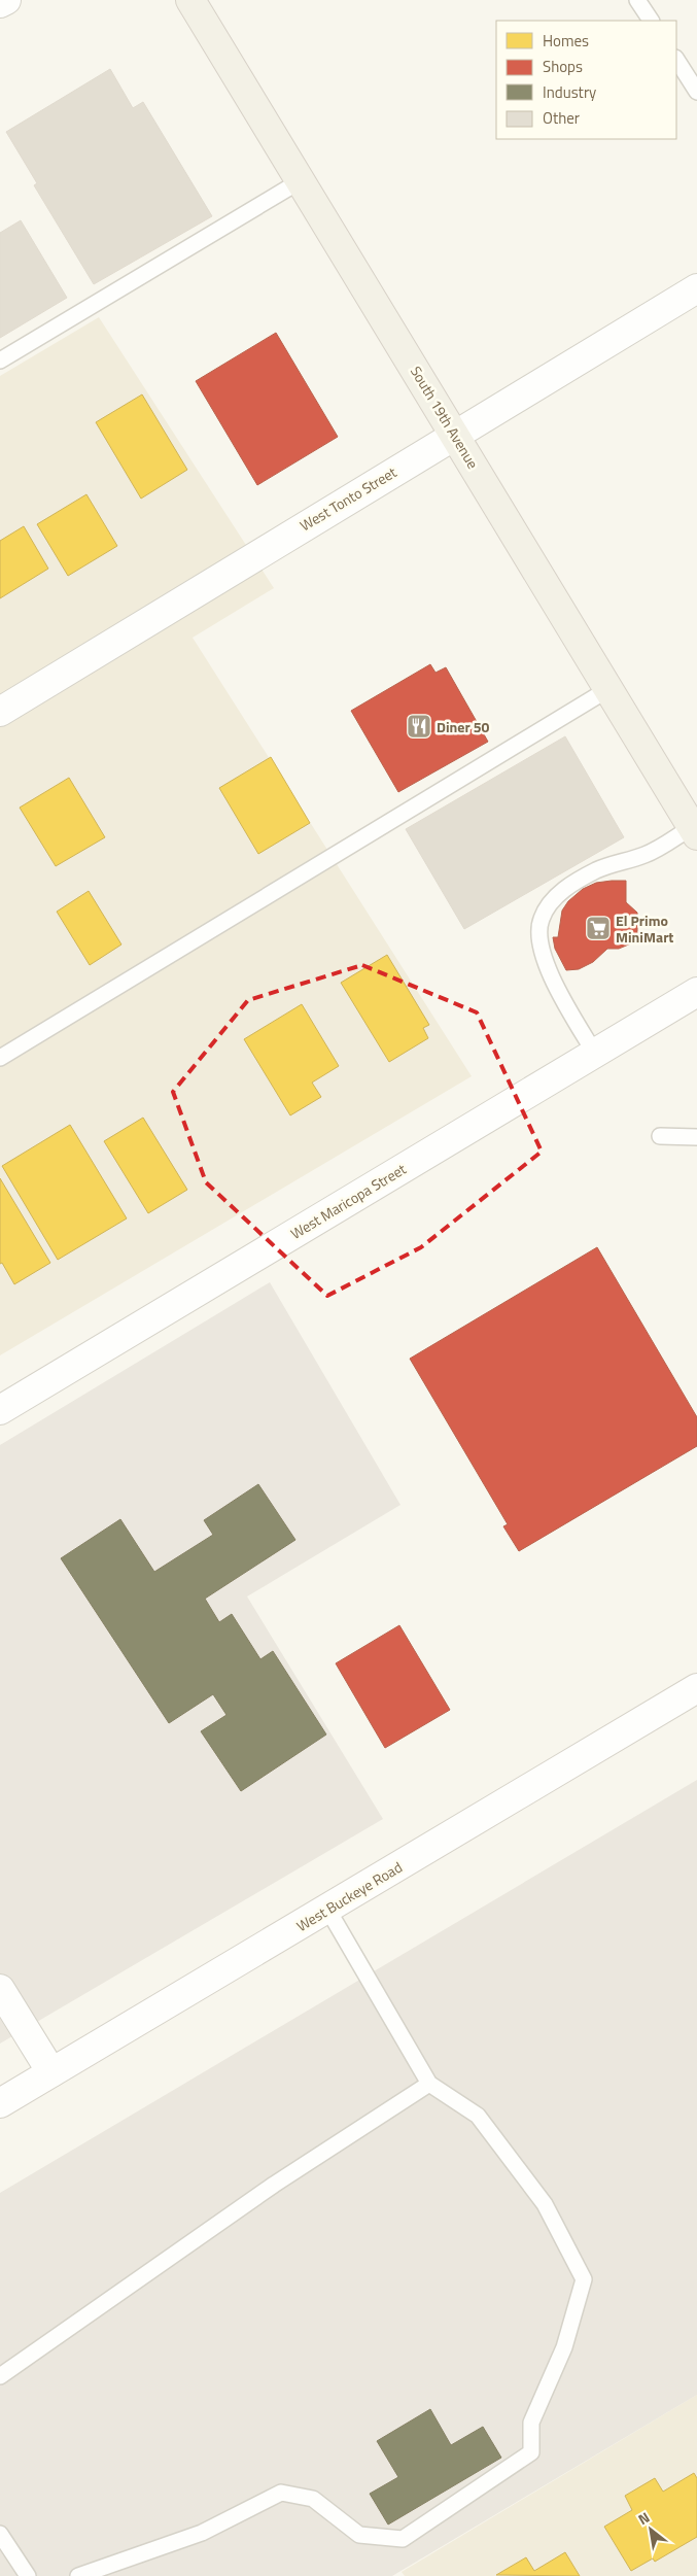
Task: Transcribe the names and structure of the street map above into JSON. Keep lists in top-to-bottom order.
{
  "streets": {
    "main road": ["South 19th Avenue"],
    "street": ["West Tonto Street", "West Maricopa Street", "West Buckeye Road"]
  },
  "crossings": [
    ["South 19th Avenue", "West Tonto Street"]
  ],
  "places": {
    "restaurant": ["Diner 50"],
    "supermarket": ["El Primo MiniMart"]
  },
  "legend": [
    "Homes",
    "Shops",
    "Industry",
    "Other"
  ],
  "north": "top left"
}
